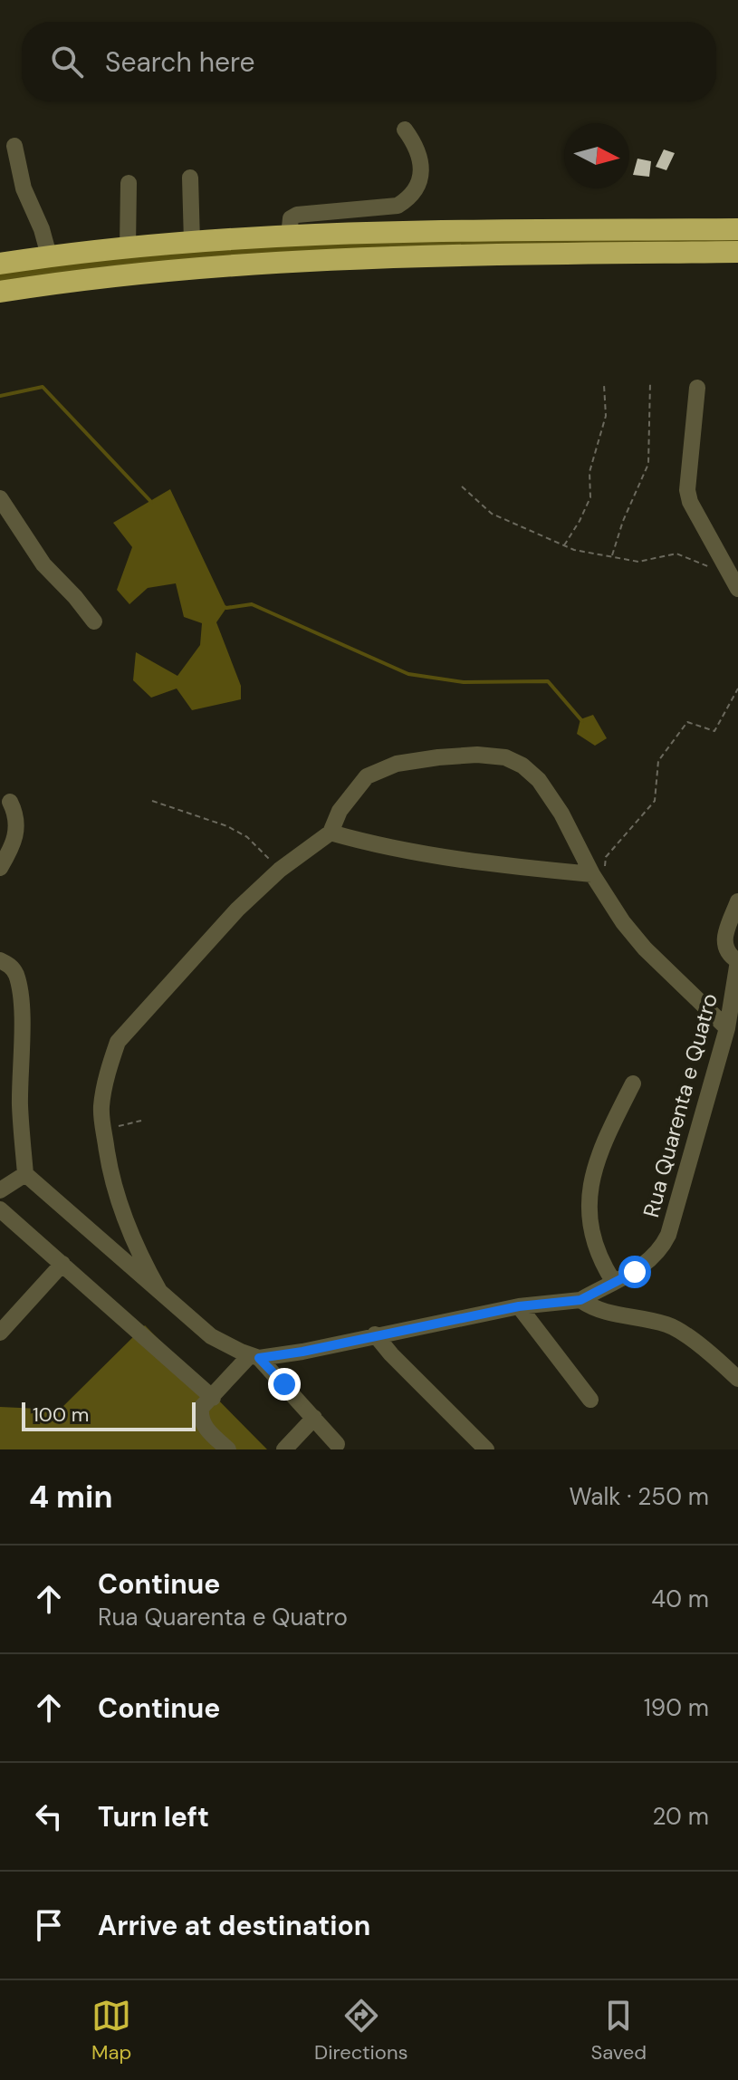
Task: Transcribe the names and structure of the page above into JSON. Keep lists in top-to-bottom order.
{
  "streets": {
    "street": ["Rua Quarenta e Quatro"]
  },
  "scale_bar": "100 m",
  "north": "right",
  "page": {
    "search": "Search here",
    "scale": "100 m",
    "heading": ["4 min", "Walk · 250 m"],
    "list": [
      ["Continue", "Rua Quarenta e Quatro", "40 m"],
      ["Continue", "190 m"],
      ["Turn left", "20 m"],
      "Arrive at destination"
    ],
    "nav": ["Map", "Directions", "Saved"]
  }
}
